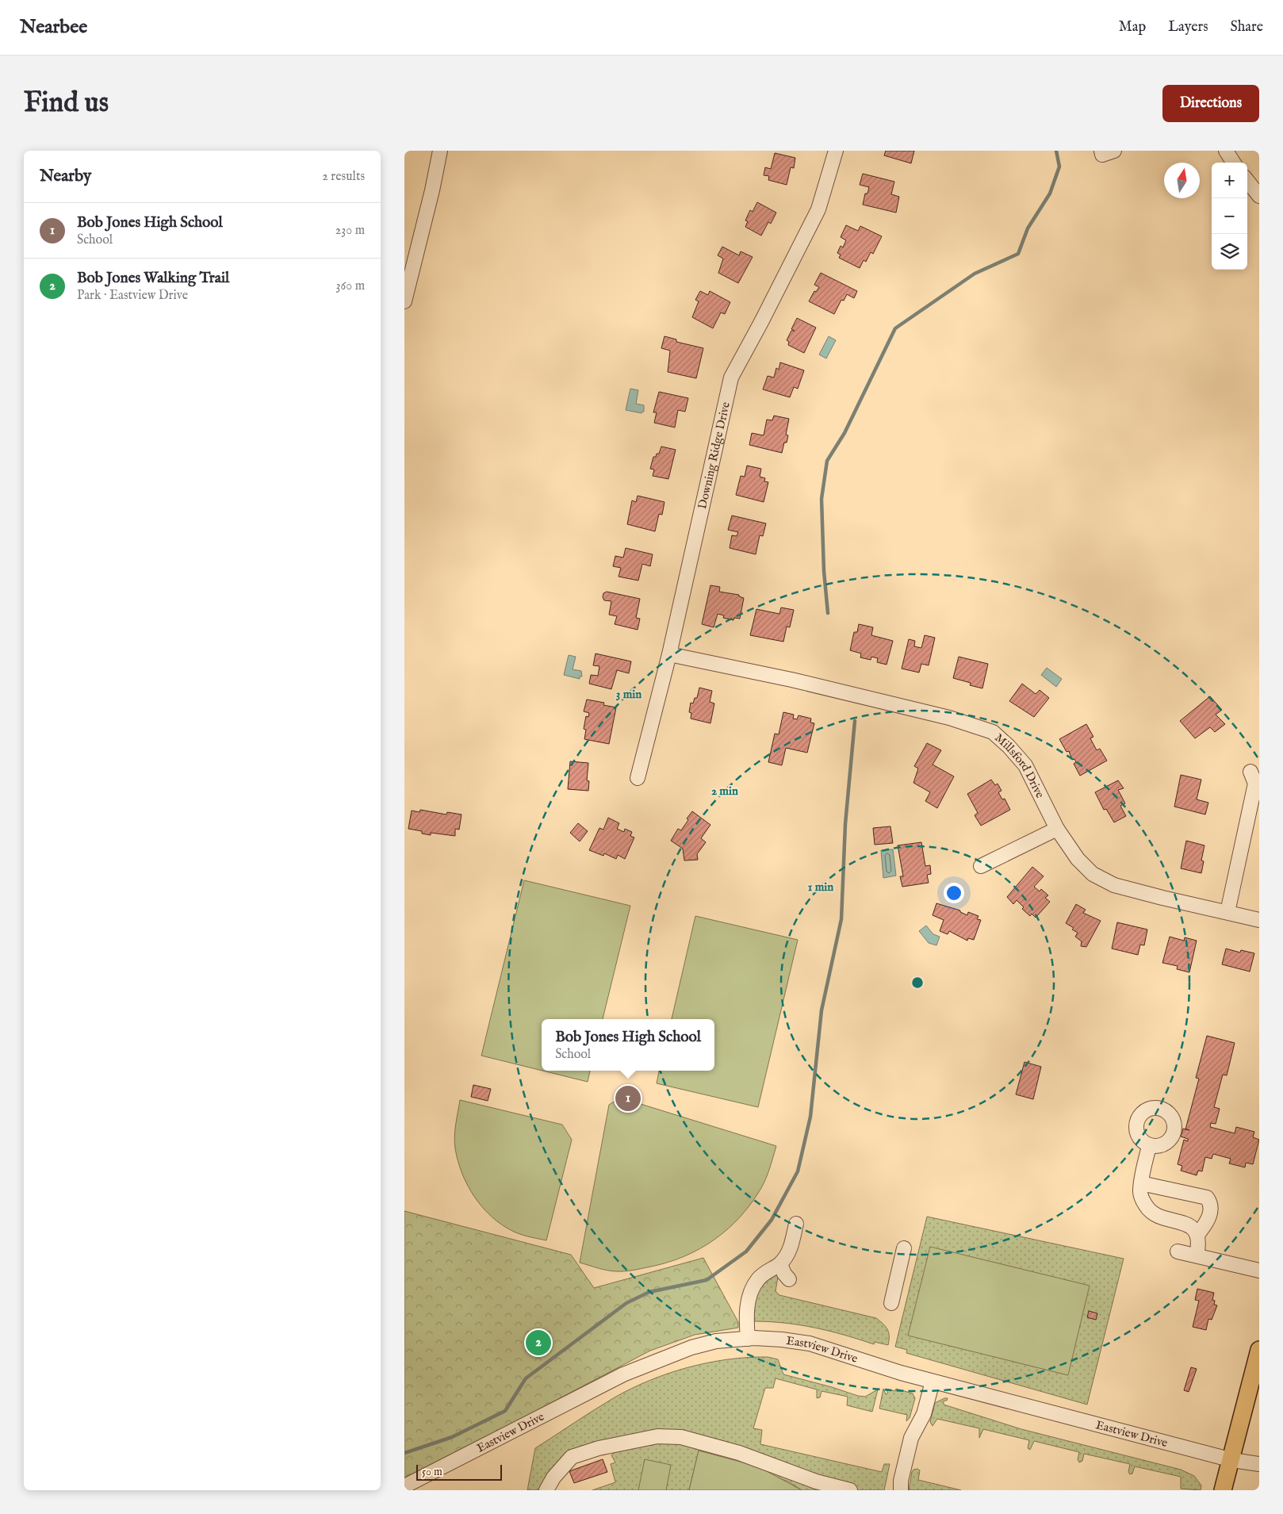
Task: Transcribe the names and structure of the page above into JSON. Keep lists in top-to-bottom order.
{
  "streets": {
    "street": ["Downing Ridge Drive", "Millsford Drive", "Eastview Drive"]
  },
  "crossings": [
    ["Downing Ridge Drive", "Millsford Drive"]
  ],
  "scale_bar": "50 m",
  "north": "top",
  "page": {
    "header": "Nearbee",
    "nav": ["Map", "Layers", "Share"],
    "buttons": "Directions",
    "title": "Find us",
    "heading": ["Nearby", "2 results"],
    "map_buttons": ["+", "−"],
    "list": [
      {
        "mark": "1",
        "name": "Bob Jones High School",
        "note": "School",
        "value": "230 m"
      },
      {
        "mark": "2",
        "name": "Bob Jones Walking Trail",
        "note": "Park · Eastview Drive",
        "value": "360 m"
      }
    ],
    "popup": ["Bob Jones High School", "School"],
    "pins": ["1", "2"],
    "scale": "50 m"
  },
  "rings": ["3 min", "2 min", "1 min"]
}
